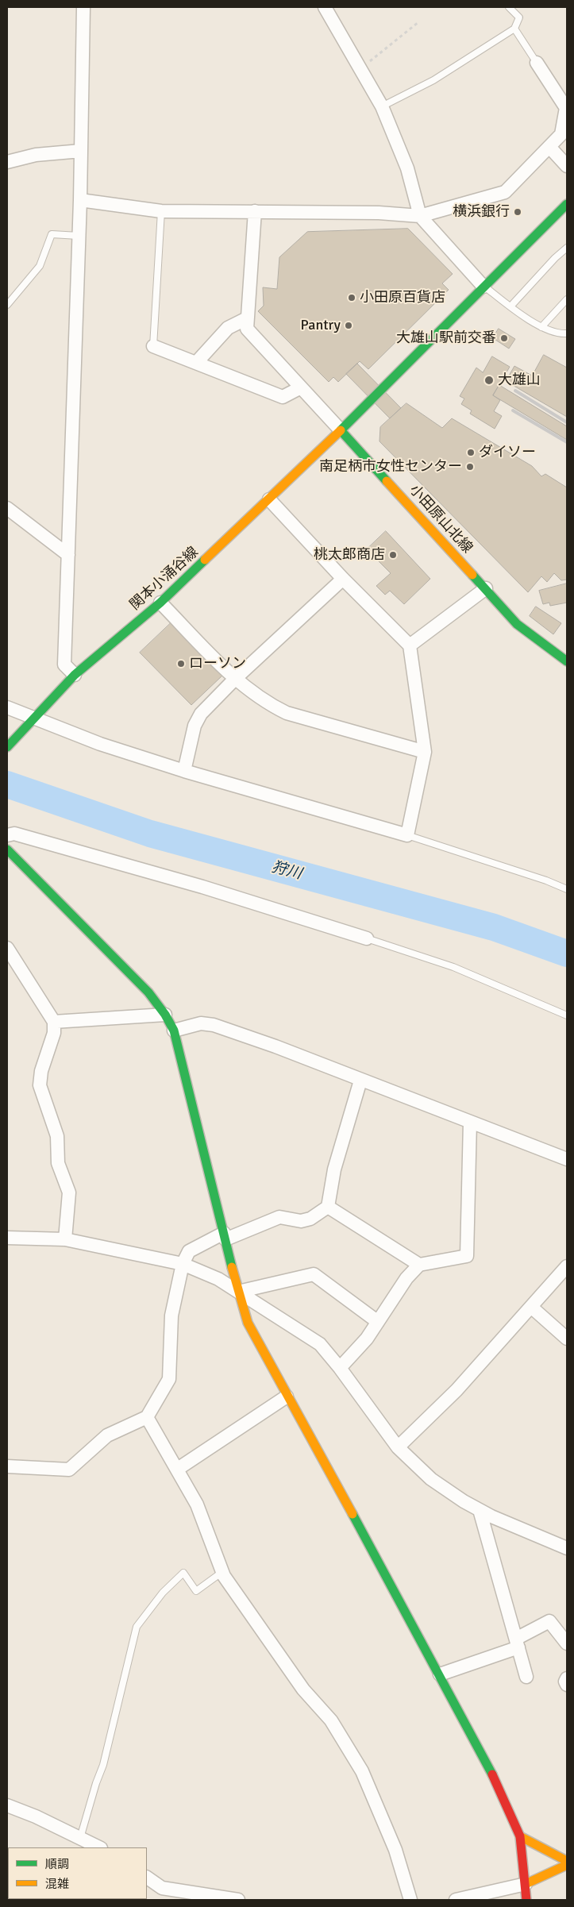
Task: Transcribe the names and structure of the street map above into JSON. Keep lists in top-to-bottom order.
{
  "streets": {
    "street": ["小田原山北線", "関本小涌谷線"]
  },
  "crossings": [
    ["小田原山北線", "関本小涌谷線"]
  ],
  "water": ["狩川"],
  "places": [
    "横浜銀行",
    "小田原百貨店",
    "Pantry",
    "大雄山駅前交番",
    "大雄山",
    "ダイソー",
    "南足柄市女性センター",
    "桃太郎商店",
    "ローソン"
  ],
  "legend": ["順調", "混雑"]
}
